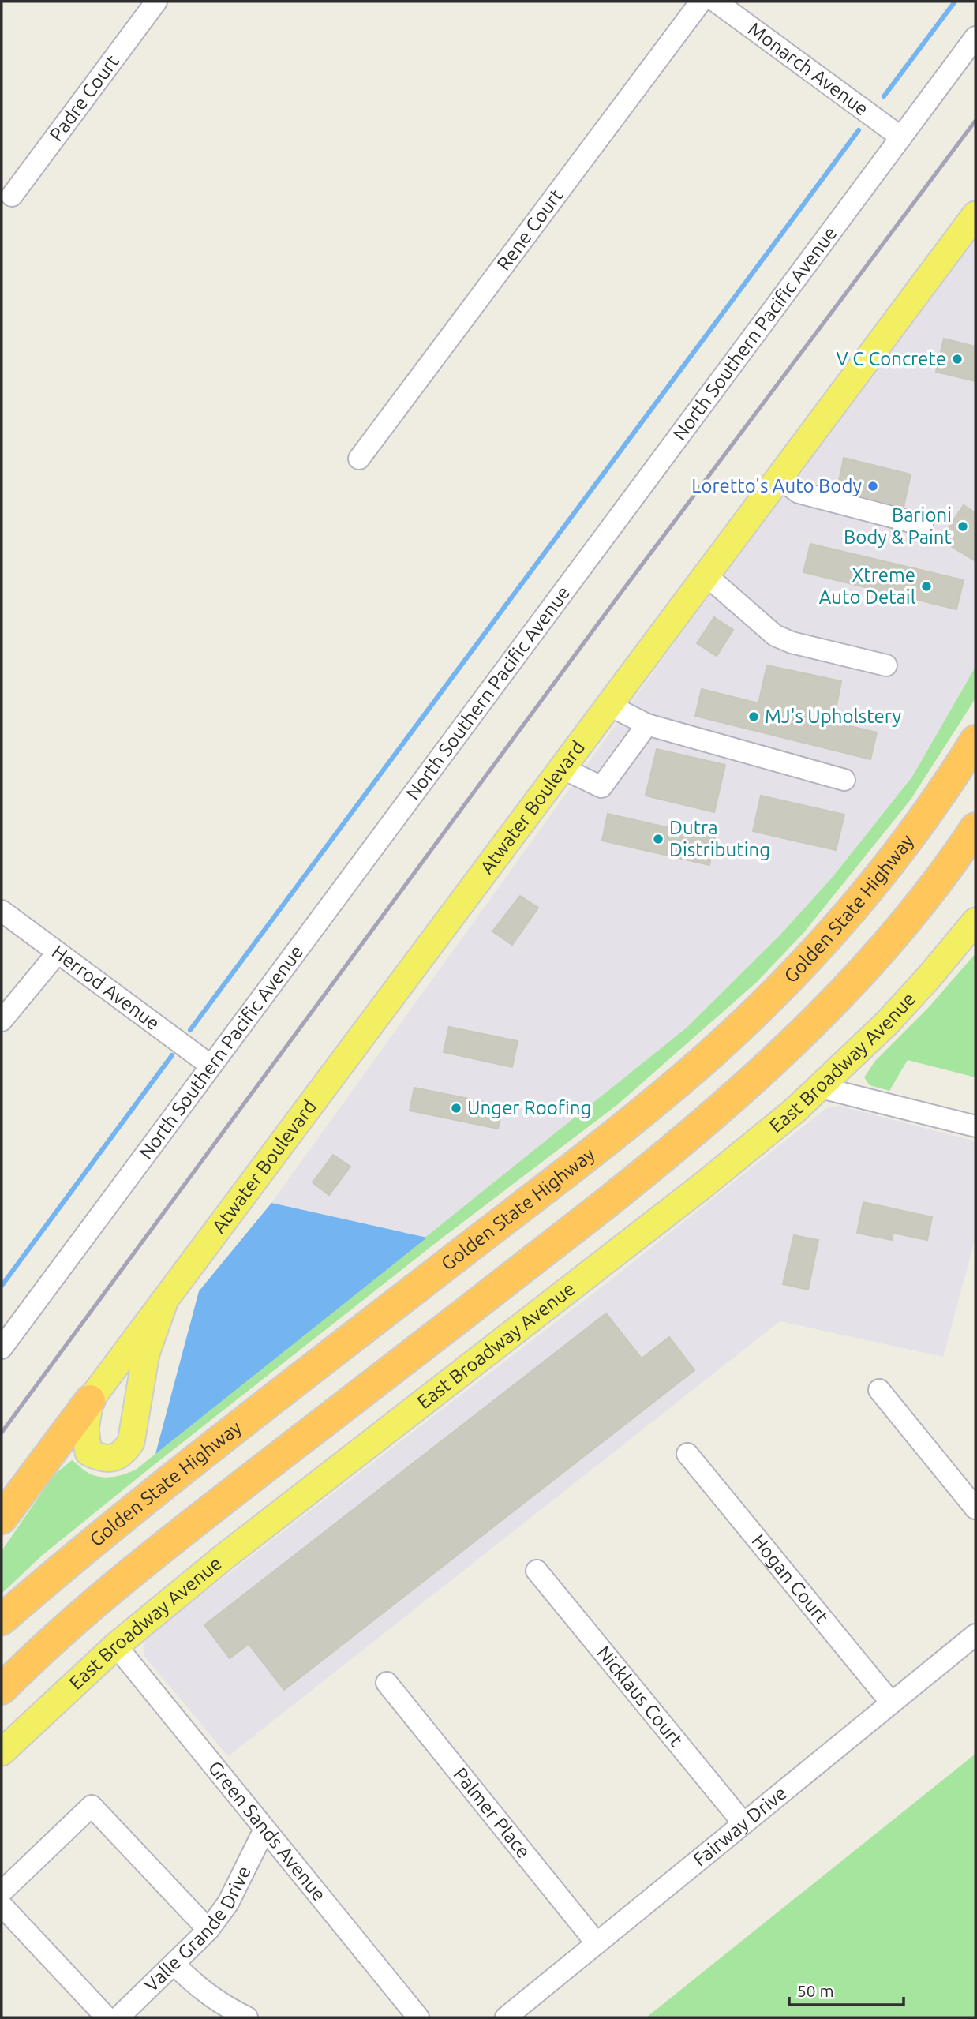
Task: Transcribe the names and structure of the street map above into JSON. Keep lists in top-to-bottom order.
{
  "streets": {
    "highway": ["Golden State Highway"],
    "main road": ["Atwater Boulevard", "East Broadway Avenue"],
    "street": [
      "Monarch Avenue",
      "Padre Court",
      "Rene Court",
      "North Southern Pacific Avenue",
      "Herrod Avenue",
      "Hogan Court",
      "Nicklaus Court",
      "Palmer Place",
      "Fairway Drive",
      "Green Sands Avenue",
      "Valle Grande Drive"
    ]
  },
  "crossings": [
    ["Monarch Avenue", "North Southern Pacific Avenue"],
    ["North Southern Pacific Avenue", "Herrod Avenue"],
    ["East Broadway Avenue", "Green Sands Avenue"],
    ["Hogan Court", "Fairway Drive"],
    ["Nicklaus Court", "Fairway Drive"],
    ["Palmer Place", "Fairway Drive"],
    ["Green Sands Avenue", "Valle Grande Drive"]
  ],
  "places": [
    "V C Concrete",
    "Loretto's Auto Body",
    "Barioni Body & Paint",
    "Xtreme Auto Detail",
    "MJ's Upholstery",
    "Dutra Distributing",
    "Unger Roofing"
  ],
  "scale_bar": "50 m"
}
